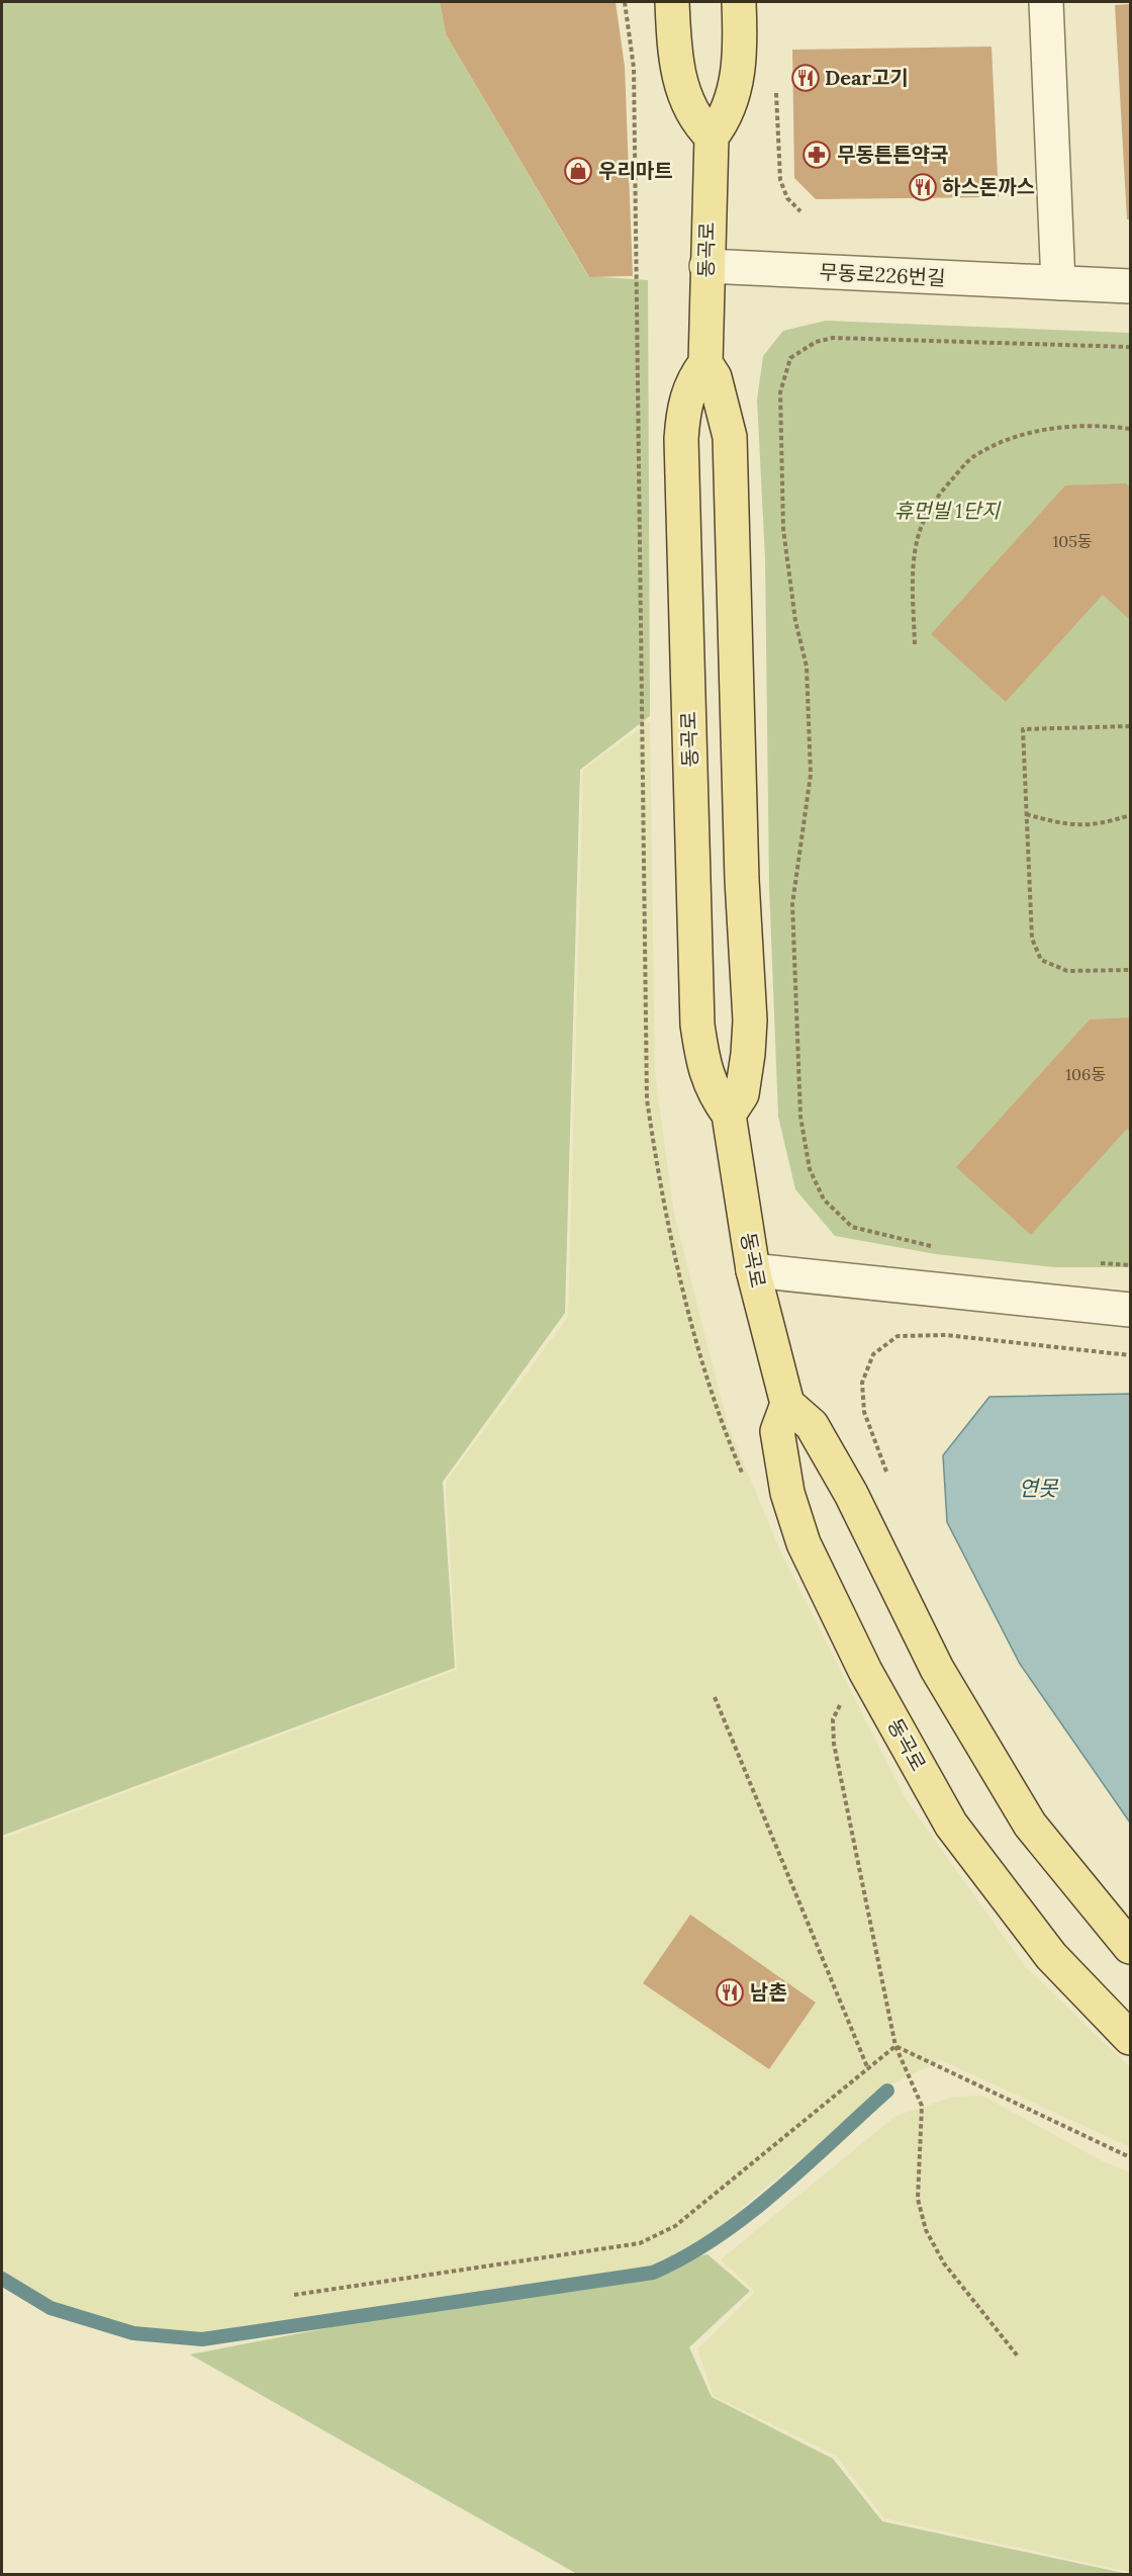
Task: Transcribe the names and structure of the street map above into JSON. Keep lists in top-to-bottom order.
{
  "streets": {
    "main road": ["동곡로"],
    "street": ["무동로226번길"]
  },
  "crossings": [
    ["동곡로", "무동로226번길"]
  ],
  "water": ["연못"],
  "parks": ["휴먼빌 1단지"],
  "places": {
    "restaurant": ["Dear고기", "하스돈까스", "남촌"],
    "pharmacy": ["무동튼튼약국"],
    "shop": ["우리마트"]
  },
  "house_numbers": ["105동", "106동"]
}
